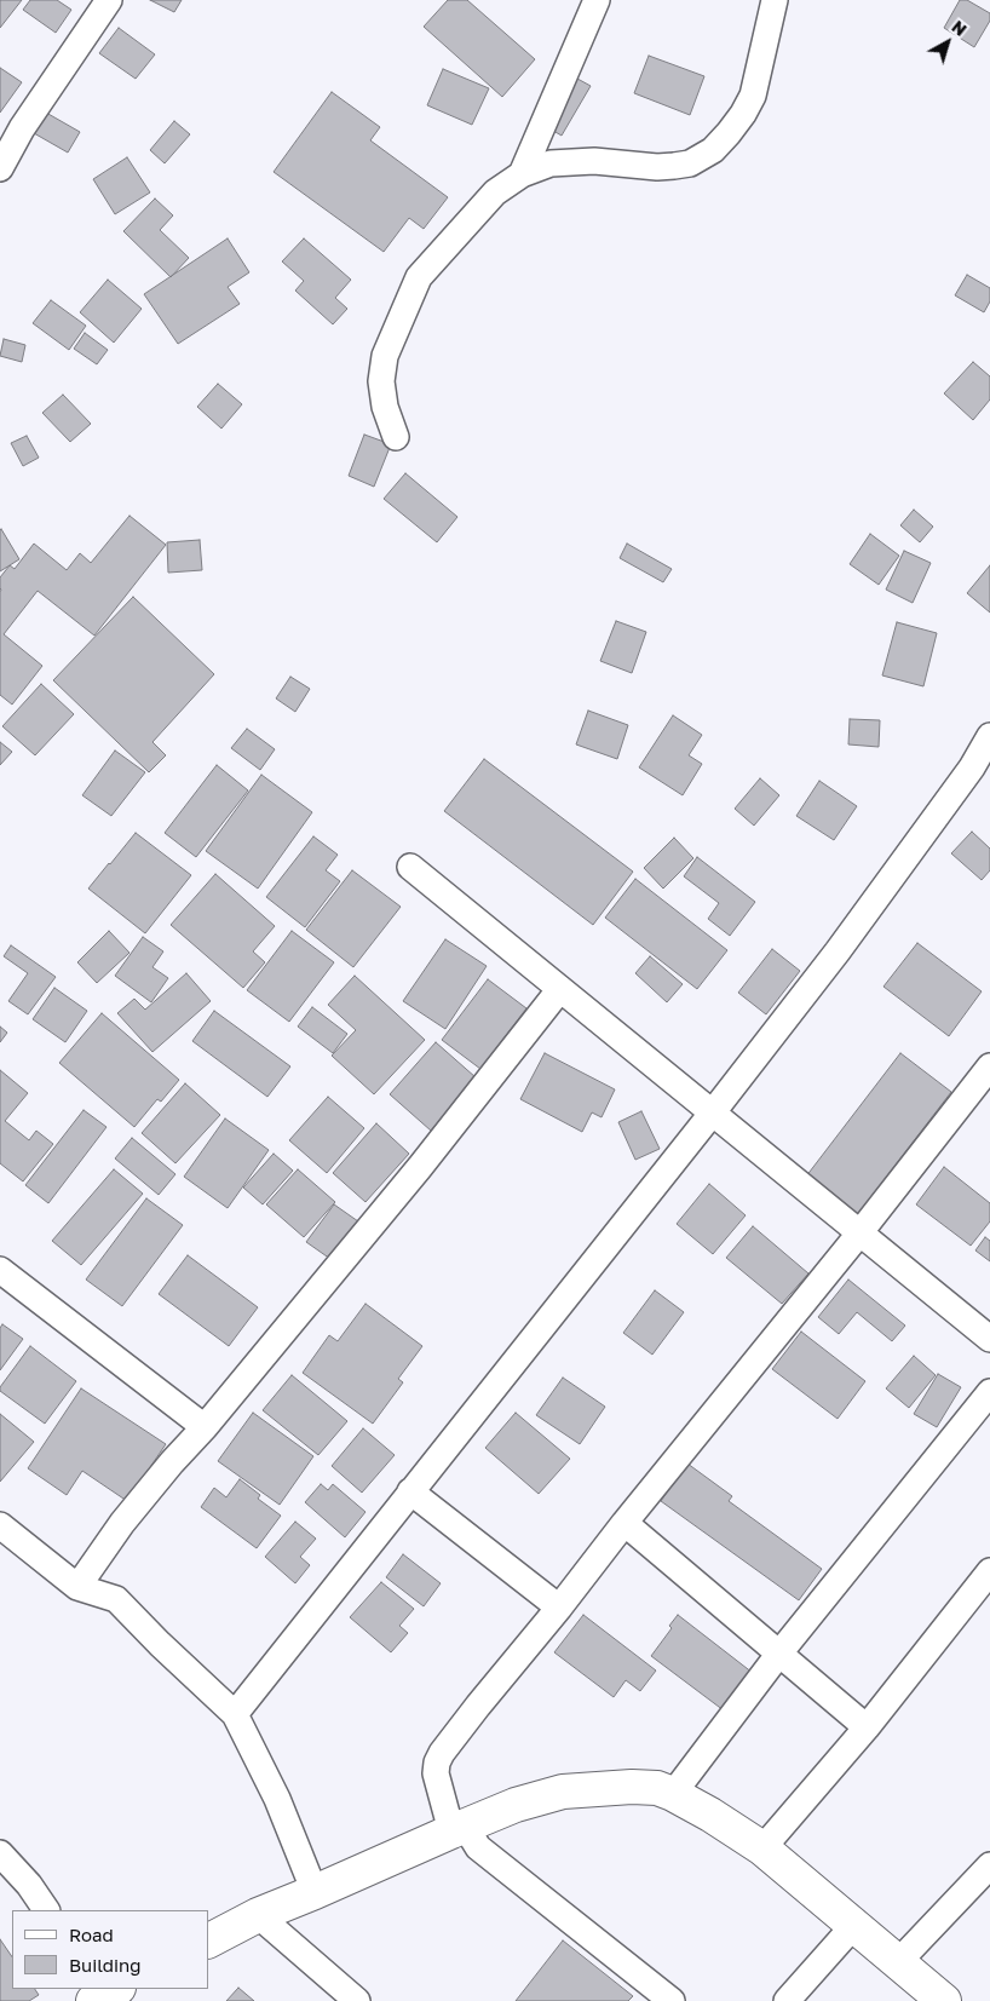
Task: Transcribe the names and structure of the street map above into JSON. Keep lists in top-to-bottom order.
{
  "legend": ["Road", "Building"],
  "north": "top right"
}
